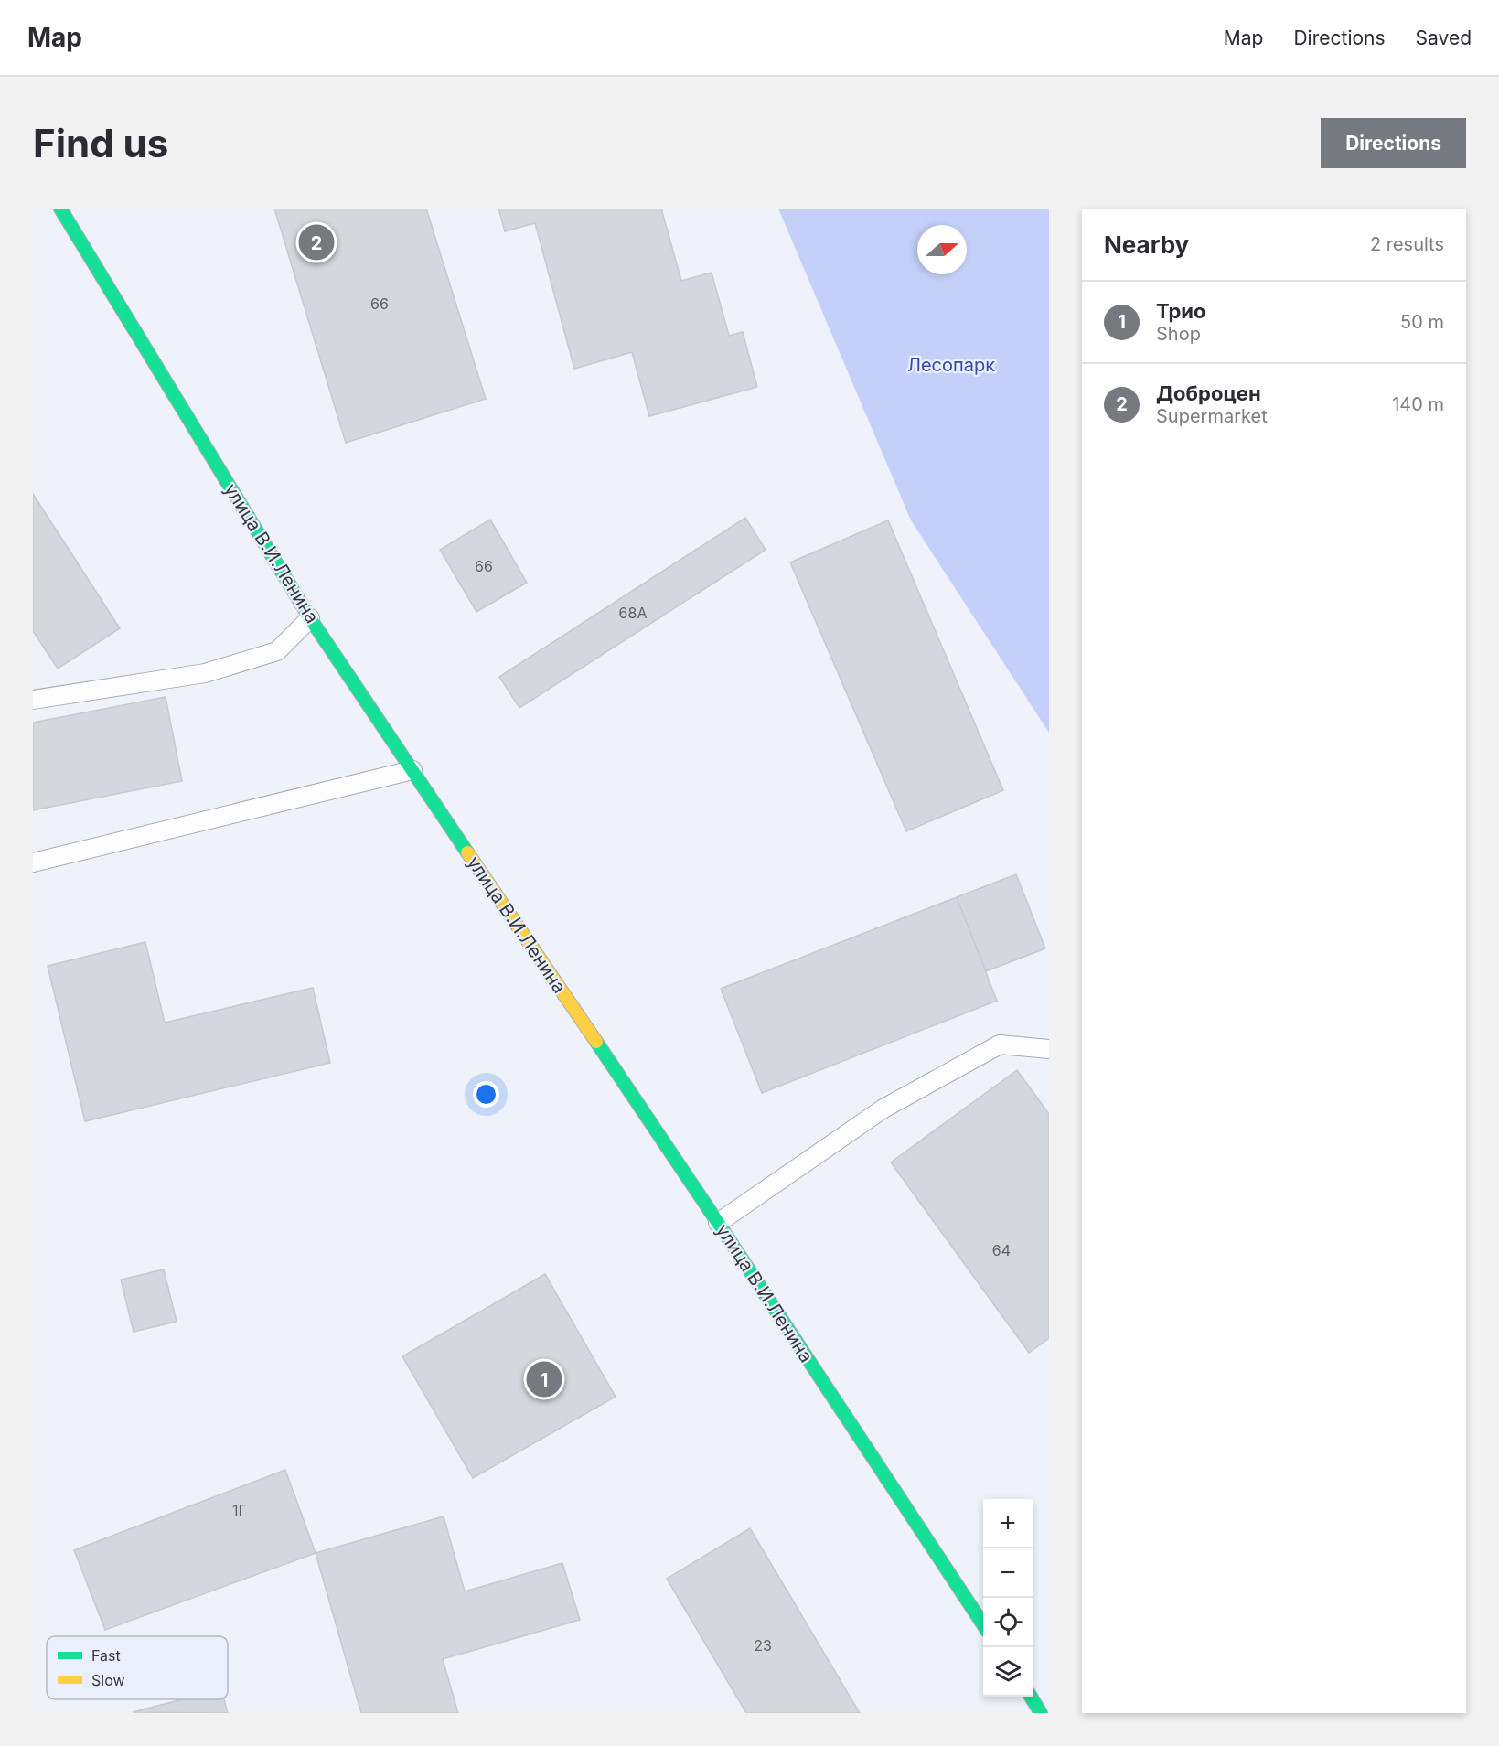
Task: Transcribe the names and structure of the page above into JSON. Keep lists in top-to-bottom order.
{
  "streets": {
    "main road": ["улица В.И.Ленина"]
  },
  "parks": ["Лесопарк"],
  "house_numbers": [
    "66",
    "66",
    "68А",
    "64",
    "1Г",
    "23"
  ],
  "legend": ["Fast", "Slow"],
  "north": "right",
  "page": {
    "header": "Map",
    "nav": ["Map", "Directions", "Saved"],
    "buttons": "Directions",
    "title": "Find us",
    "heading": ["Nearby", "2 results"],
    "pins": ["2", "1"],
    "list": [
      {
        "mark": "1",
        "name": "Трио",
        "note": "Shop",
        "value": "50 m"
      },
      {
        "mark": "2",
        "name": "Доброцен",
        "note": "Supermarket",
        "value": "140 m"
      }
    ],
    "map_buttons": ["+", "−"]
  }
}
